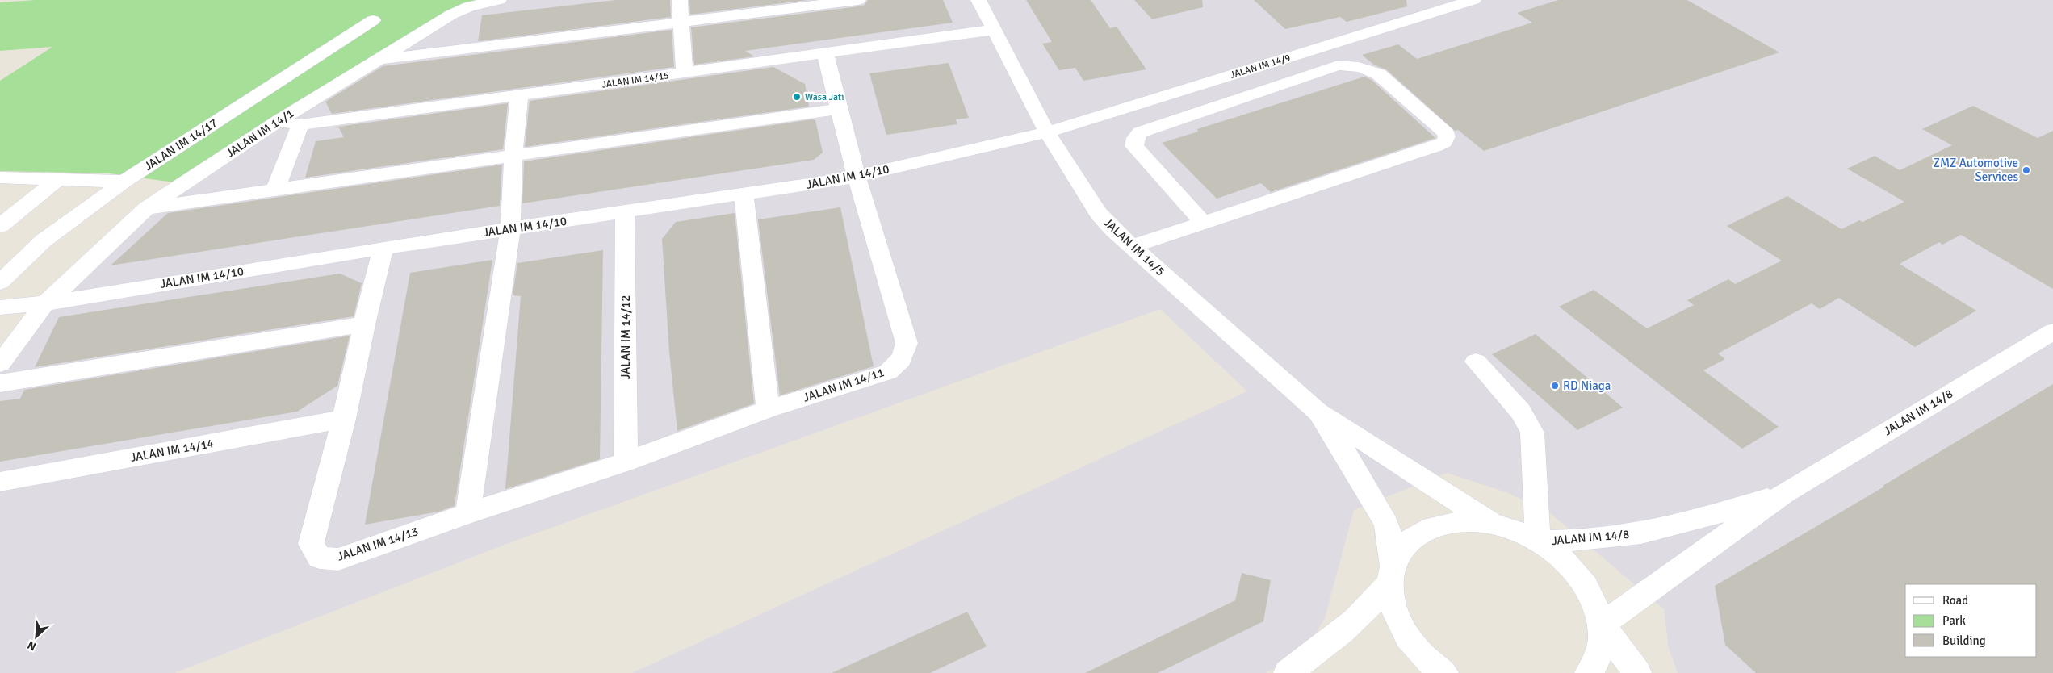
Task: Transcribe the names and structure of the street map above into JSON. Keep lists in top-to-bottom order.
{
  "streets": {
    "street": [
      "JALAN IM 14/9",
      "JALAN IM 14/15",
      "JALAN IM 14/1",
      "JALAN IM 14/17",
      "JALAN IM 14/10",
      "JALAN IM 14/5",
      "JALAN IM 14/12",
      "JALAN IM 14/11",
      "JALAN IM 14/8",
      "JALAN IM 14/14",
      "JALAN IM 14/13"
    ]
  },
  "crossings": [
    ["JALAN IM 14/9", "JALAN IM 14/10"],
    ["JALAN IM 14/9", "JALAN IM 14/5"],
    ["JALAN IM 14/15", "JALAN IM 14/1"],
    ["JALAN IM 14/15", "JALAN IM 14/5"],
    ["JALAN IM 14/15", "JALAN IM 14/11"],
    ["JALAN IM 14/1", "JALAN IM 14/10"],
    ["JALAN IM 14/10", "JALAN IM 14/5"],
    ["JALAN IM 14/10", "JALAN IM 14/12"],
    ["JALAN IM 14/10", "JALAN IM 14/11"],
    ["JALAN IM 14/10", "JALAN IM 14/13"],
    ["JALAN IM 14/12", "JALAN IM 14/11"],
    ["JALAN IM 14/12", "JALAN IM 14/13"],
    ["JALAN IM 14/11", "JALAN IM 14/13"],
    ["JALAN IM 14/14", "JALAN IM 14/13"]
  ],
  "places": ["Wasa Jati", "ZMZ Automotive Services", "RD Niaga"],
  "legend": ["Road", "Park", "Building"],
  "north": "bottom left"
}
